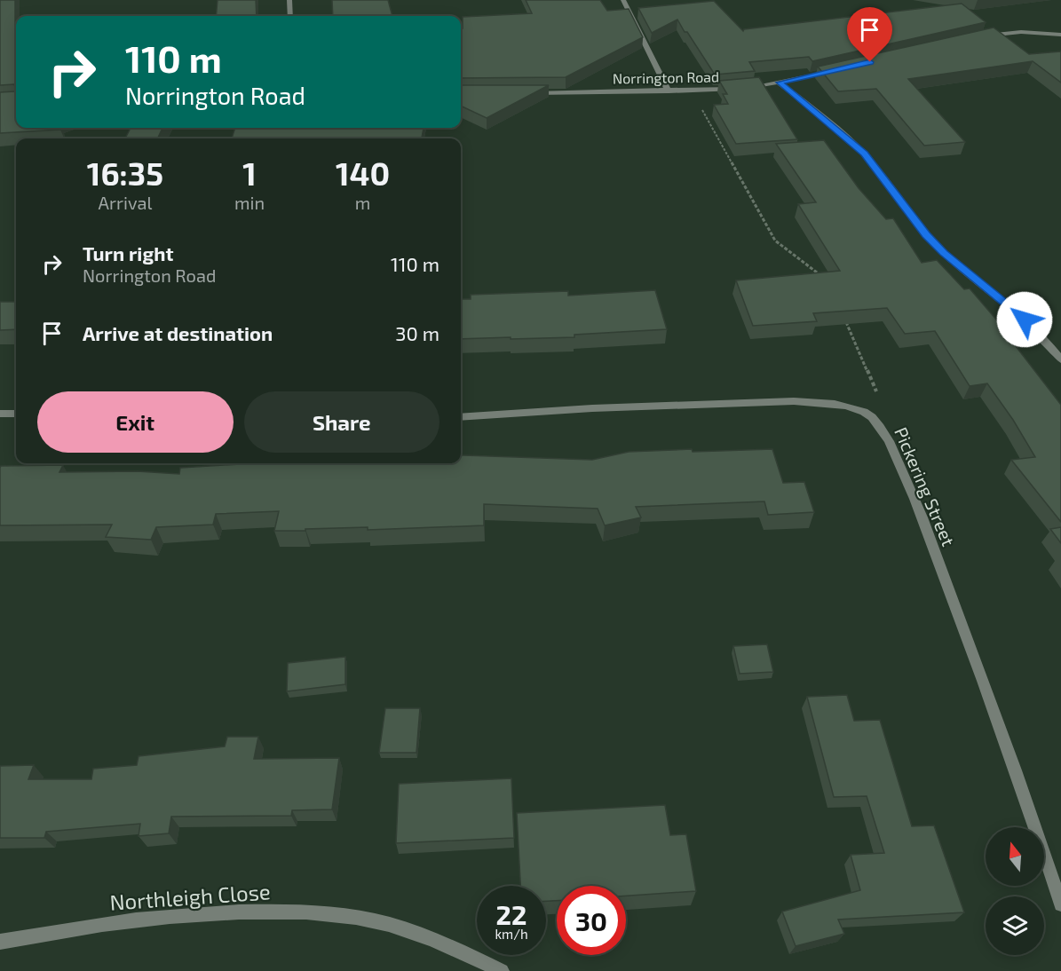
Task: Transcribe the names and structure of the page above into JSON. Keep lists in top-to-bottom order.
{
  "streets": {
    "street": ["Norrington Road", "Pickering Street", "Northleigh Close"]
  },
  "north": "top",
  "page": {
    "turn": ["110 m", "Norrington Road"],
    "eta": [
      "16:35",
      "Arrival",
      "1",
      "min",
      "140",
      "m"
    ],
    "list": [
      {
        "name": "Turn right",
        "note": "Norrington Road",
        "value": "110 m"
      },
      {
        "name": "Arrive at destination",
        "value": "30 m"
      }
    ],
    "buttons": ["Exit", "Share"],
    "speed": "22 km/h",
    "limit": "30"
  }
}
